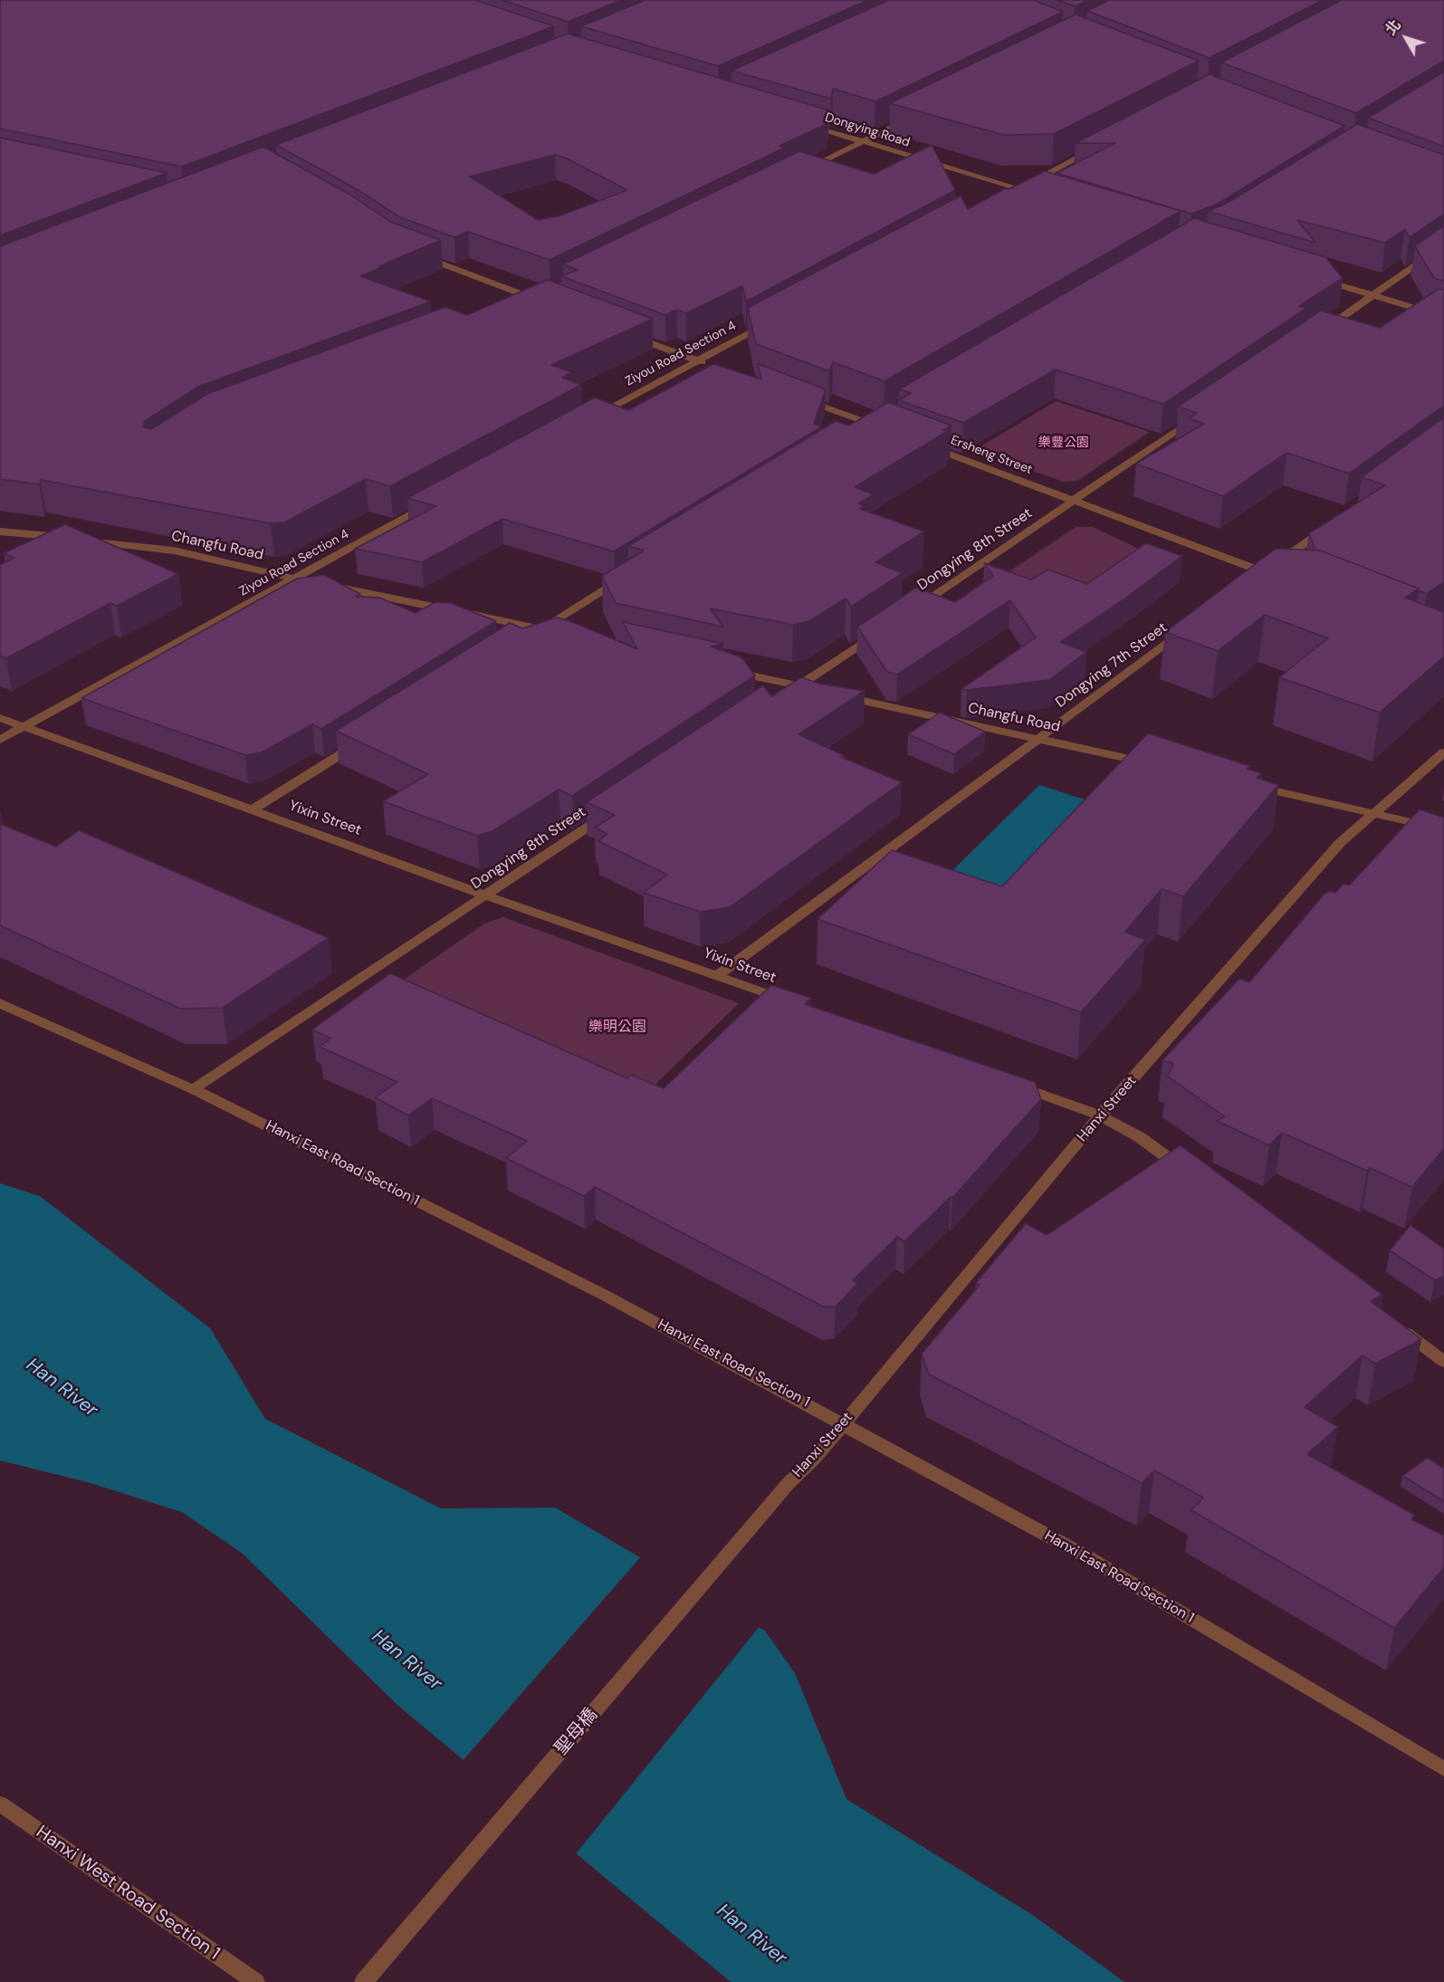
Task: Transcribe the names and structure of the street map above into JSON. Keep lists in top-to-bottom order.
{
  "streets": {
    "street": [
      "Dongying Road",
      "Ziyou Road Section 4",
      "Ersheng Street",
      "Changfu Road",
      "Dongying 8th Street",
      "Dongying 7th Street",
      "Yixin Street",
      "Hanxi Street",
      "Hanxi East Road Section 1",
      "聖母橋",
      "Hanxi West Road Section 1"
    ]
  },
  "crossings": [
    ["Ziyou Road Section 4", "Changfu Road"],
    ["Ziyou Road Section 4", "Yixin Street"],
    ["Ersheng Street", "Dongying 8th Street"],
    ["Changfu Road", "Dongying 7th Street"],
    ["Dongying 8th Street", "Yixin Street"],
    ["Dongying 8th Street", "Hanxi East Road Section 1"],
    ["Dongying 7th Street", "Yixin Street"],
    ["Hanxi Street", "Hanxi East Road Section 1"],
    ["Hanxi Street", "聖母橋"]
  ],
  "water": ["Han River"],
  "parks": ["樂豐公園", "樂明公園"],
  "north": "top left"
}
